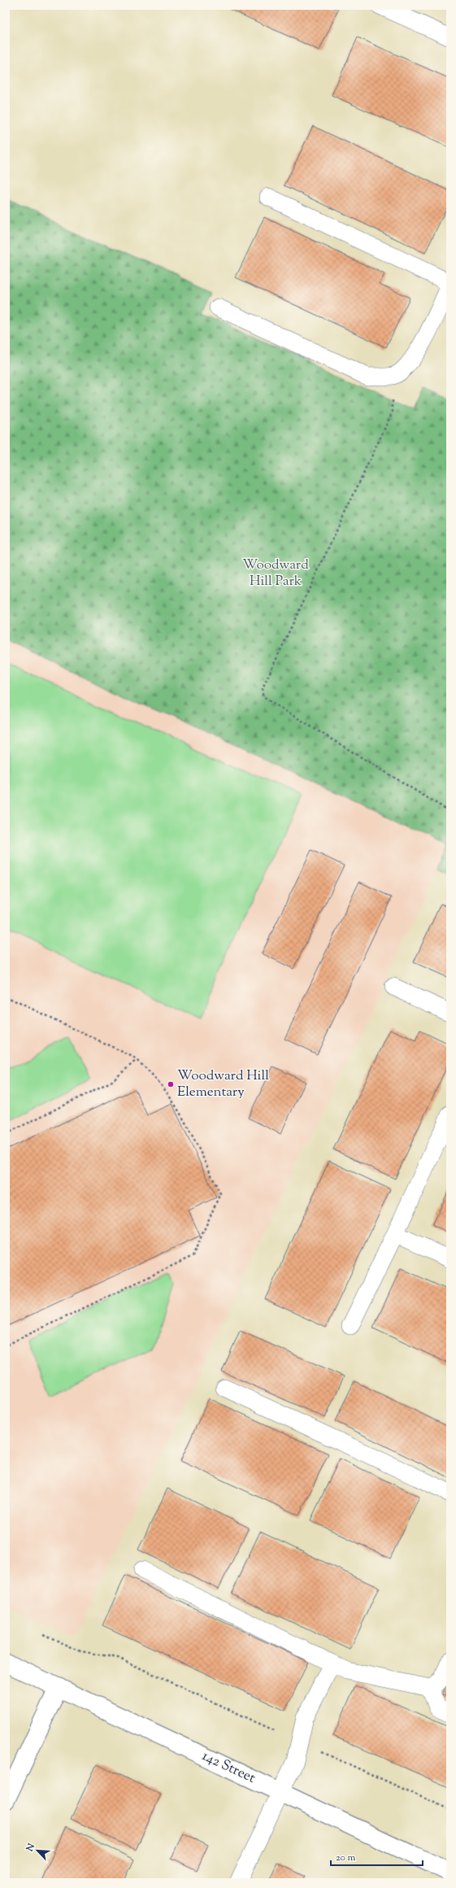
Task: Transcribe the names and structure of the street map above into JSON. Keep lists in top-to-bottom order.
{
  "streets": {
    "street": ["142 Street"]
  },
  "parks": ["Woodward Hill Park"],
  "places": ["Woodward Hill Elementary"],
  "scale_bar": "20 m",
  "north": "top left"
}
